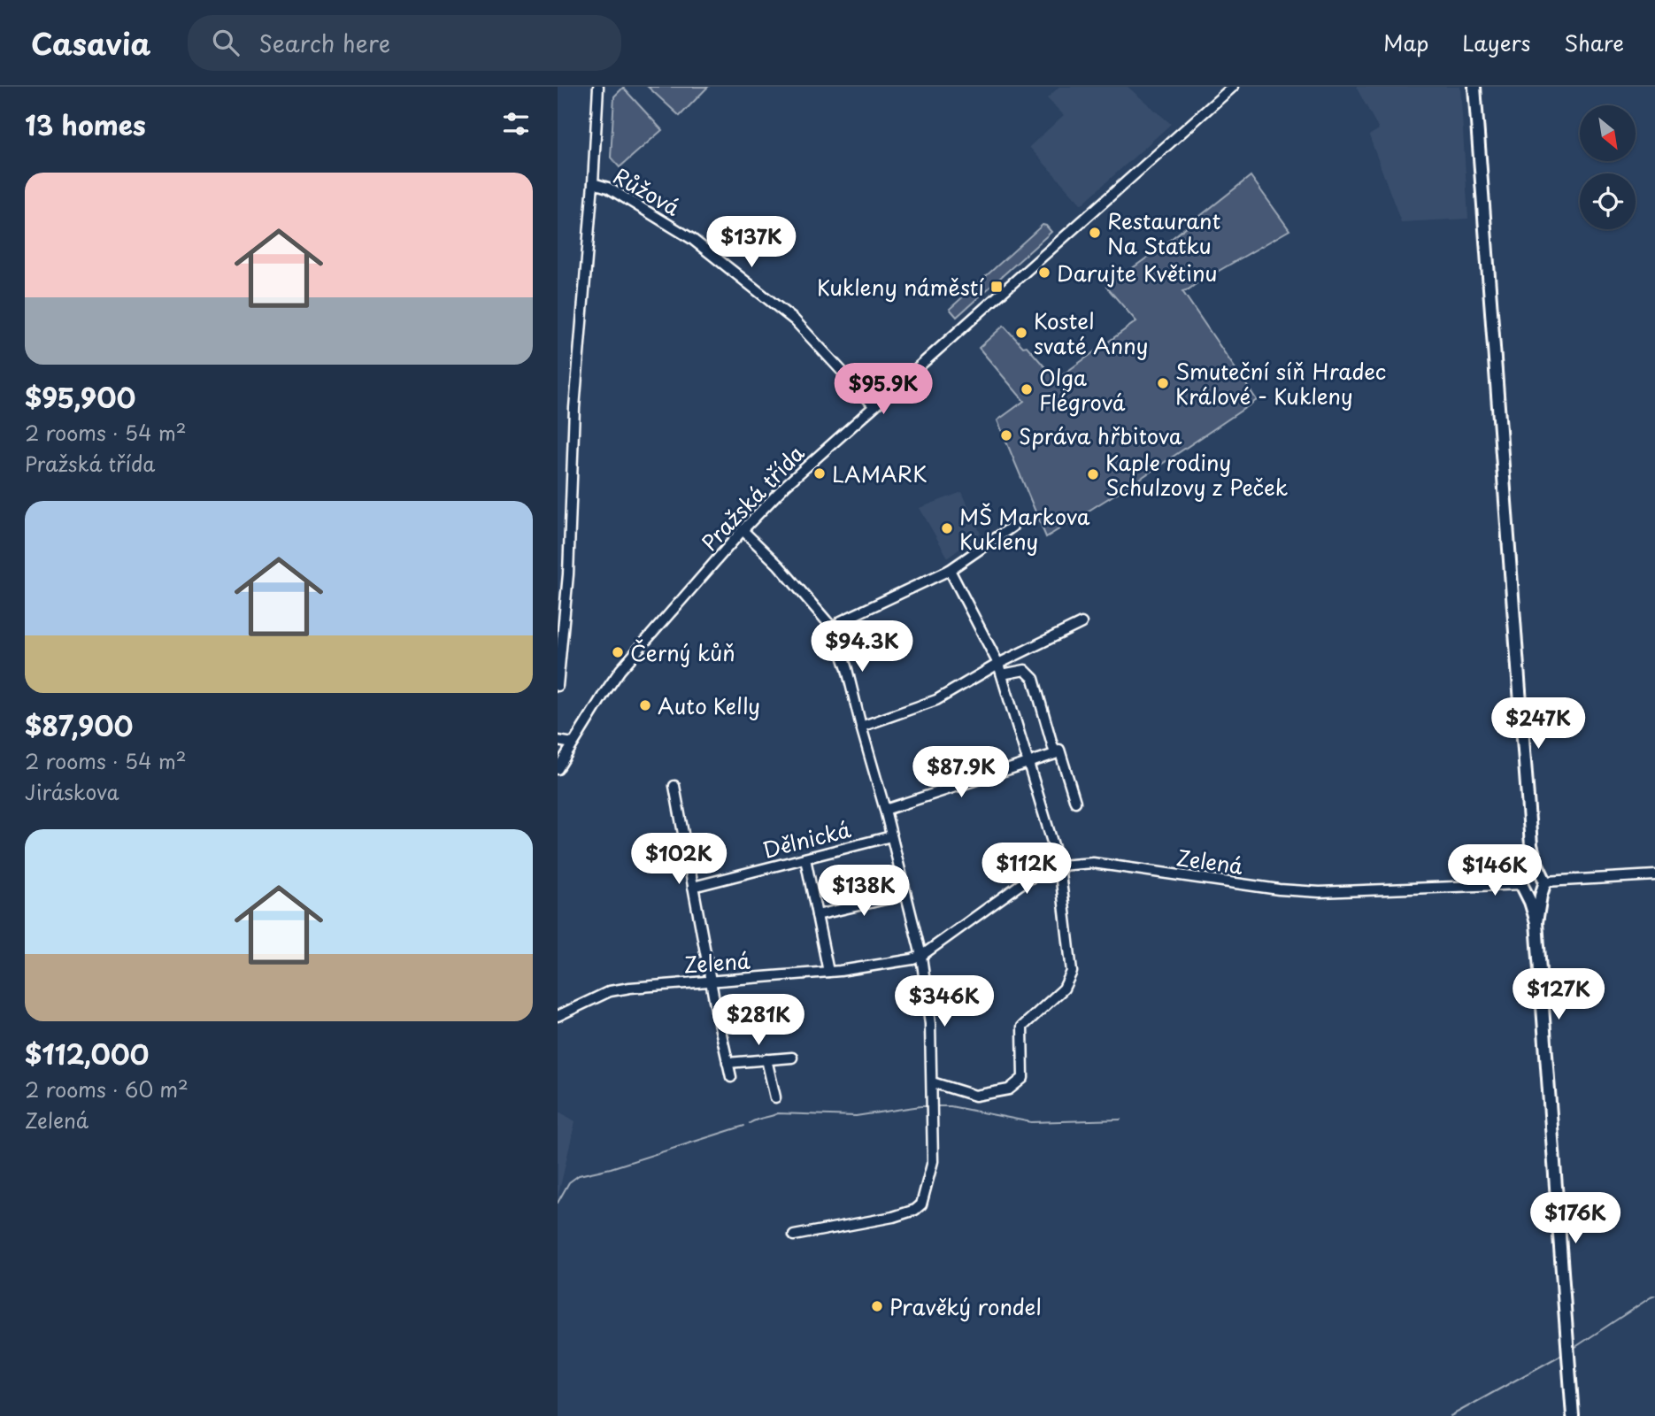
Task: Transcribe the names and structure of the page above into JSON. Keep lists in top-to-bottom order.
{
  "streets": {
    "street": [
      "Růžová",
      "Pražská třída",
      "Dělnická",
      "Zelená"
    ]
  },
  "crossings": [
    ["Růžová", "Pražská třída"]
  ],
  "places": {
    "other": [
      "Restaurant Na Statku",
      "Darujte Květinu",
      "Kostel svaté Anny",
      "Smuteční síň Hradec Králové - Kukleny",
      "Olga Flégrová",
      "Správa hřbitova",
      "LAMARK",
      "Kaple rodiny Schulzovy z Peček",
      "MŠ Markova Kukleny",
      "Černý kůň",
      "Auto Kelly",
      "Pravěký rondel"
    ],
    "transit": ["Kukleny náměstí"]
  },
  "north": "bottom right",
  "page": {
    "header": "Casavia",
    "search": "Search here",
    "nav": ["Map", "Layers", "Share"],
    "heading": "13 homes",
    "list": [
      {
        "name": "$95,900",
        "note": "2 rooms · 54 m² · Pražská třída"
      },
      {
        "name": "$87,900",
        "note": "2 rooms · 54 m² · Jiráskova"
      },
      {
        "name": "$112,000",
        "note": "2 rooms · 60 m² · Zelená"
      }
    ],
    "price": [
      "$137K",
      "$95.9K",
      "$94.3K",
      "$247K",
      "$87.9K",
      "$102K",
      "$112K",
      "$146K",
      "$138K",
      "$127K",
      "$346K",
      "$281K",
      "$176K"
    ]
  }
}
